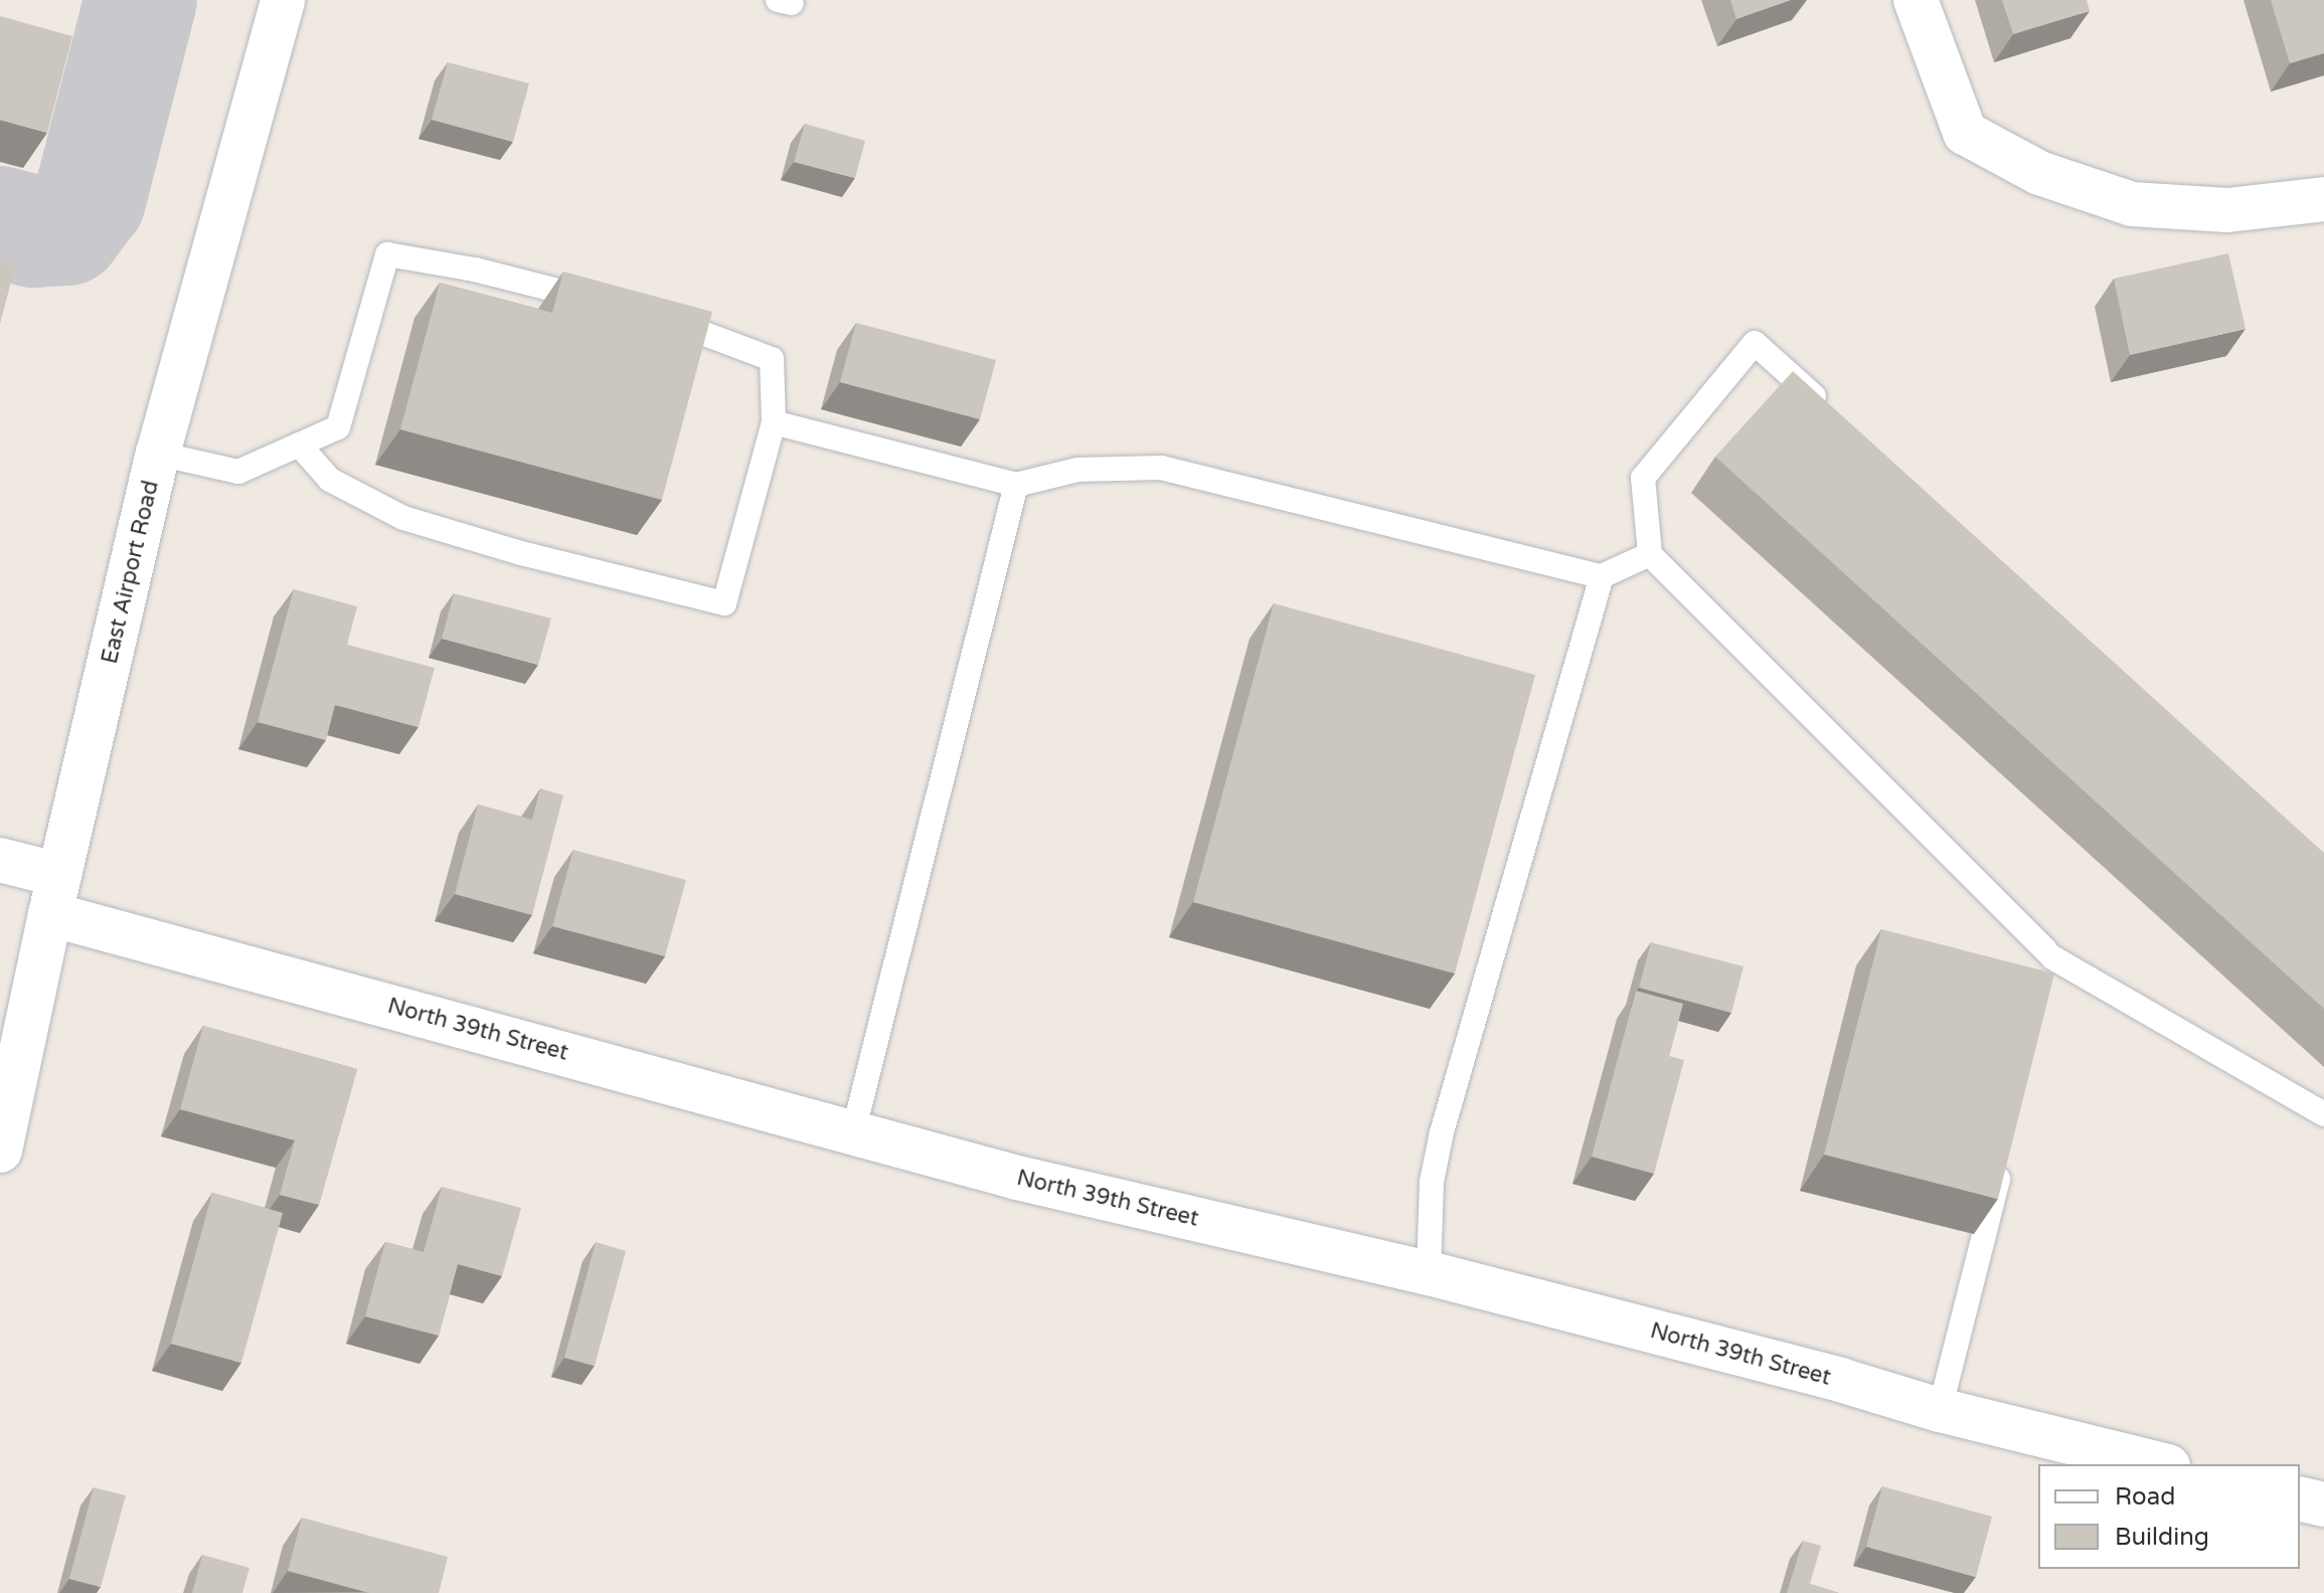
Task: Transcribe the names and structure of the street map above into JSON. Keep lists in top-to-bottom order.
{
  "streets": {
    "street": ["East Airport Road", "North 39th Street"]
  },
  "crossings": [
    ["East Airport Road", "North 39th Street"]
  ],
  "legend": ["Road", "Building"]
}
